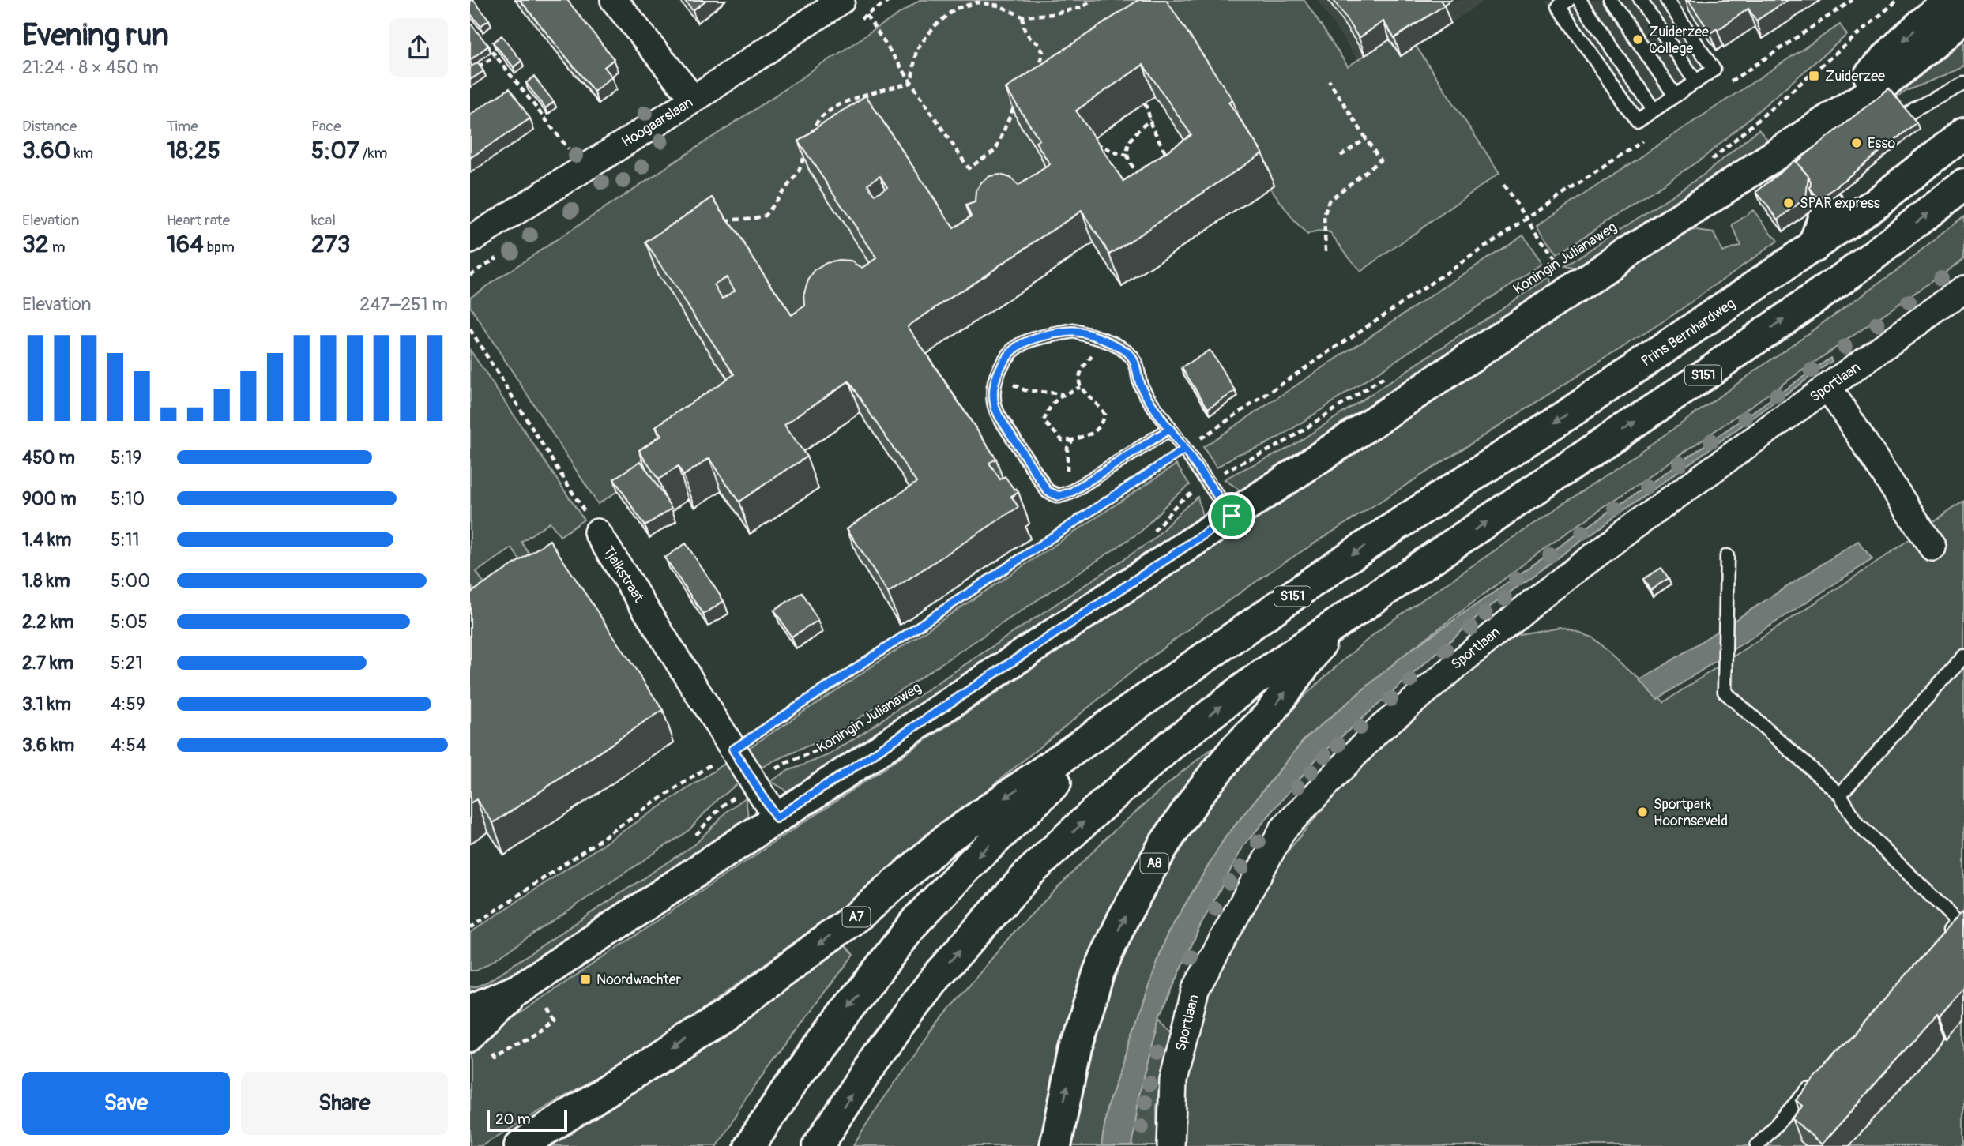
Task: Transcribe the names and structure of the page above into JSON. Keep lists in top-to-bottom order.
{
  "streets": {
    "main road": [
      "Prins Bernhardweg",
      "S151",
      "A8",
      "A7"
    ],
    "street": ["Hoogaarslaan", "Sportlaan", "Tjalkstraat"],
    "path": ["Koningin Julianaweg"]
  },
  "crossings": [
    ["Koningin Julianaweg", "Tjalkstraat"],
    ["Prins Bernhardweg", "A7"],
    ["S151", "A8"]
  ],
  "places": {
    "other": [
      "Zuiderzee College",
      "Esso",
      "SPAR express",
      "Sportpark Hoornseveld"
    ],
    "transit": ["Zuiderzee", "Noordwachter"]
  },
  "scale_bar": "20 m",
  "page": {
    "heading": ["Evening run", "21:24 · 8 × 450 m"],
    "stats": [
      ["Distance", "3.60 km"],
      ["Time", "18:25"],
      ["Pace", "5:07 /km"],
      ["Elevation", "32 m"],
      ["Heart rate", "164 bpm"],
      ["kcal", "273"]
    ],
    "chart": ["Elevation", "247–251 m"],
    "list": [
      {
        "name": "450 m",
        "note": "5:19"
      },
      {
        "name": "900 m",
        "note": "5:10"
      },
      {
        "name": "1.4 km",
        "note": "5:11"
      },
      {
        "name": "1.8 km",
        "note": "5:00"
      },
      {
        "name": "2.2 km",
        "note": "5:05"
      },
      {
        "name": "2.7 km",
        "note": "5:21"
      },
      {
        "name": "3.1 km",
        "note": "4:59"
      },
      {
        "name": "3.6 km",
        "note": "4:54"
      }
    ],
    "buttons": ["Save", "Share"],
    "scale": "20 m"
  }
}
